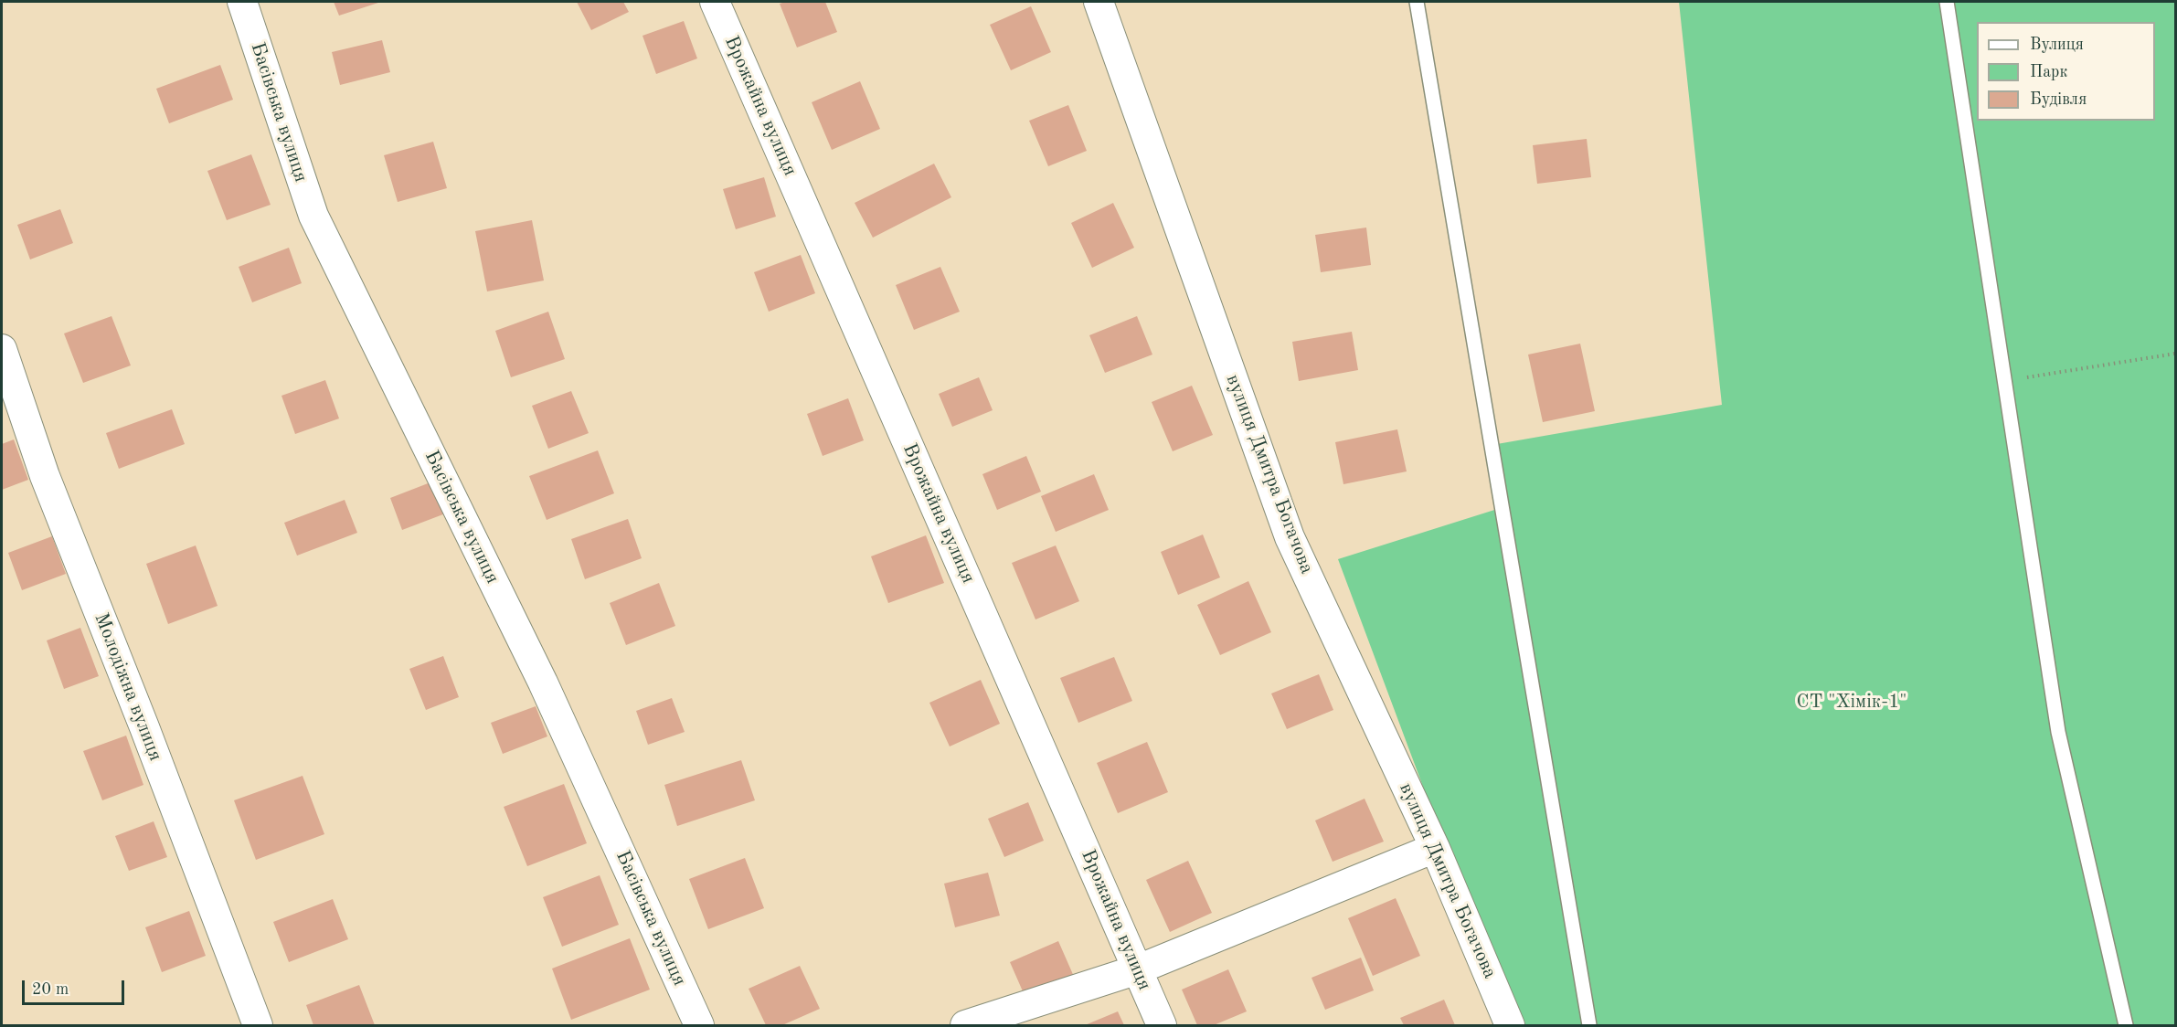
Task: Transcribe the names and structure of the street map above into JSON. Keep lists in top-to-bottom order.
{
  "streets": {
    "street": [
      "Врожайна вулиця",
      "Басівська вулиця",
      "вулиця Дмитра Богачова",
      "Молодіжна вулиця"
    ]
  },
  "parks": ["СТ \"Хімік-1\""],
  "legend": ["Вулиця", "Парк", "Будівля"],
  "scale_bar": "20 m"
}
